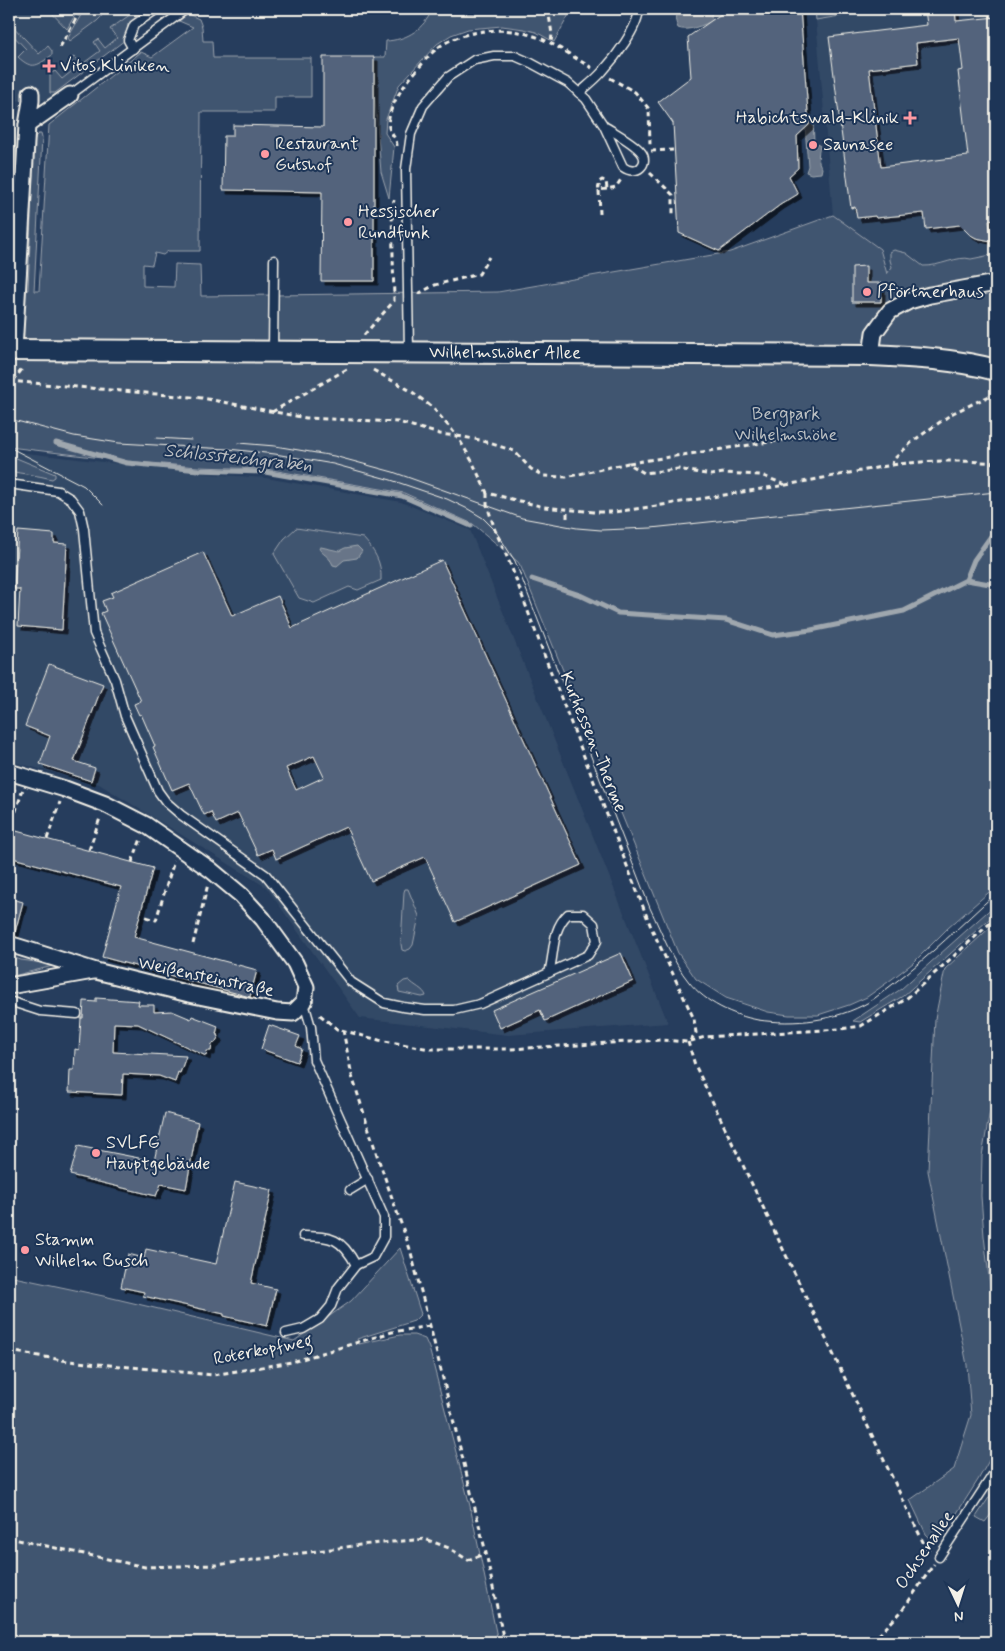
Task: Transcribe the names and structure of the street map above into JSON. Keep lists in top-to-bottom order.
{
  "streets": {
    "main road": ["Wilhelmshöher Allee"],
    "street": ["Weißensteinstraße"],
    "lane": ["Ochsenallee"],
    "path": ["Kurhessen-Therme", "Roterkopfweg"]
  },
  "crossings": [
    ["Wilhelmshöher Allee", "Kurhessen-Therme"]
  ],
  "water": ["Schlossteichgraben"],
  "parks": ["Bergpark Wilhelmshöhe"],
  "places": {
    "health": ["Vitos Kliniken", "Habichtswald-Klinik"],
    "other": [
      "Saunasee",
      "Restaurant Gutshof",
      "Hessischer Rundfunk",
      "Pförtnerhaus",
      "SVLFG Hauptgebäude",
      "Stamm Wilhelm Busch"
    ]
  },
  "north": "bottom"
}
